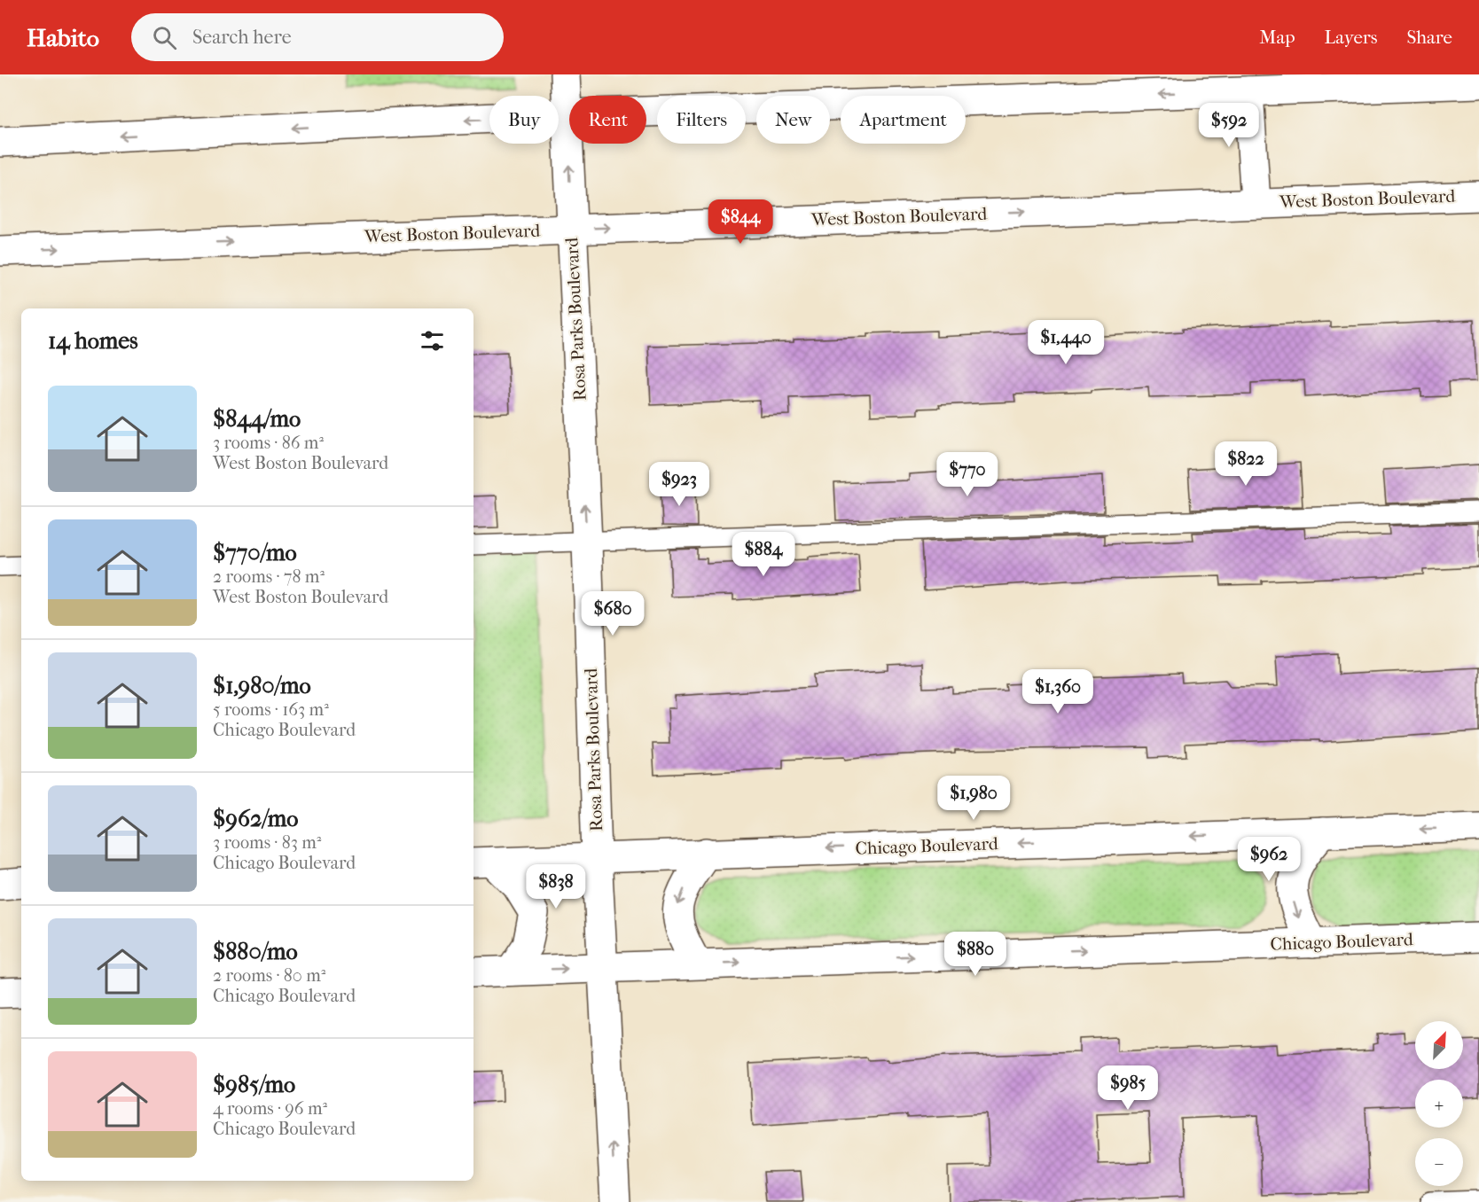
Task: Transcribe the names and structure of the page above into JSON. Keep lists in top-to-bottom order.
{
  "streets": {
    "street": ["West Boston Boulevard", "Rosa Parks Boulevard", "Chicago Boulevard"]
  },
  "crossings": [
    ["West Boston Boulevard", "Rosa Parks Boulevard"],
    ["Rosa Parks Boulevard", "Chicago Boulevard"]
  ],
  "one_way": ["Rosa Parks Boulevard"],
  "north": "top right",
  "page": {
    "header": "Habito",
    "search": "Search here",
    "nav": ["Map", "Layers", "Share"],
    "chip": [
      "Buy",
      "Rent",
      "Filters",
      "New",
      "Apartment"
    ],
    "price": [
      "$592",
      "$844",
      "$1,440",
      "$822",
      "$770",
      "$923",
      "$884",
      "$680",
      "$1,360",
      "$1,980",
      "$962",
      "$838",
      "$880",
      "$985"
    ],
    "heading": "14 homes",
    "list": [
      {
        "name": "$844/mo",
        "note": "3 rooms · 86 m² · West Boston Boulevard"
      },
      {
        "name": "$770/mo",
        "note": "2 rooms · 78 m² · West Boston Boulevard"
      },
      {
        "name": "$1,980/mo",
        "note": "5 rooms · 163 m² · Chicago Boulevard"
      },
      {
        "name": "$962/mo",
        "note": "3 rooms · 83 m² · Chicago Boulevard"
      },
      {
        "name": "$880/mo",
        "note": "2 rooms · 80 m² · Chicago Boulevard"
      },
      {
        "name": "$985/mo",
        "note": "4 rooms · 96 m² · Chicago Boulevard"
      }
    ],
    "map_buttons": ["+", "−"]
  }
}
